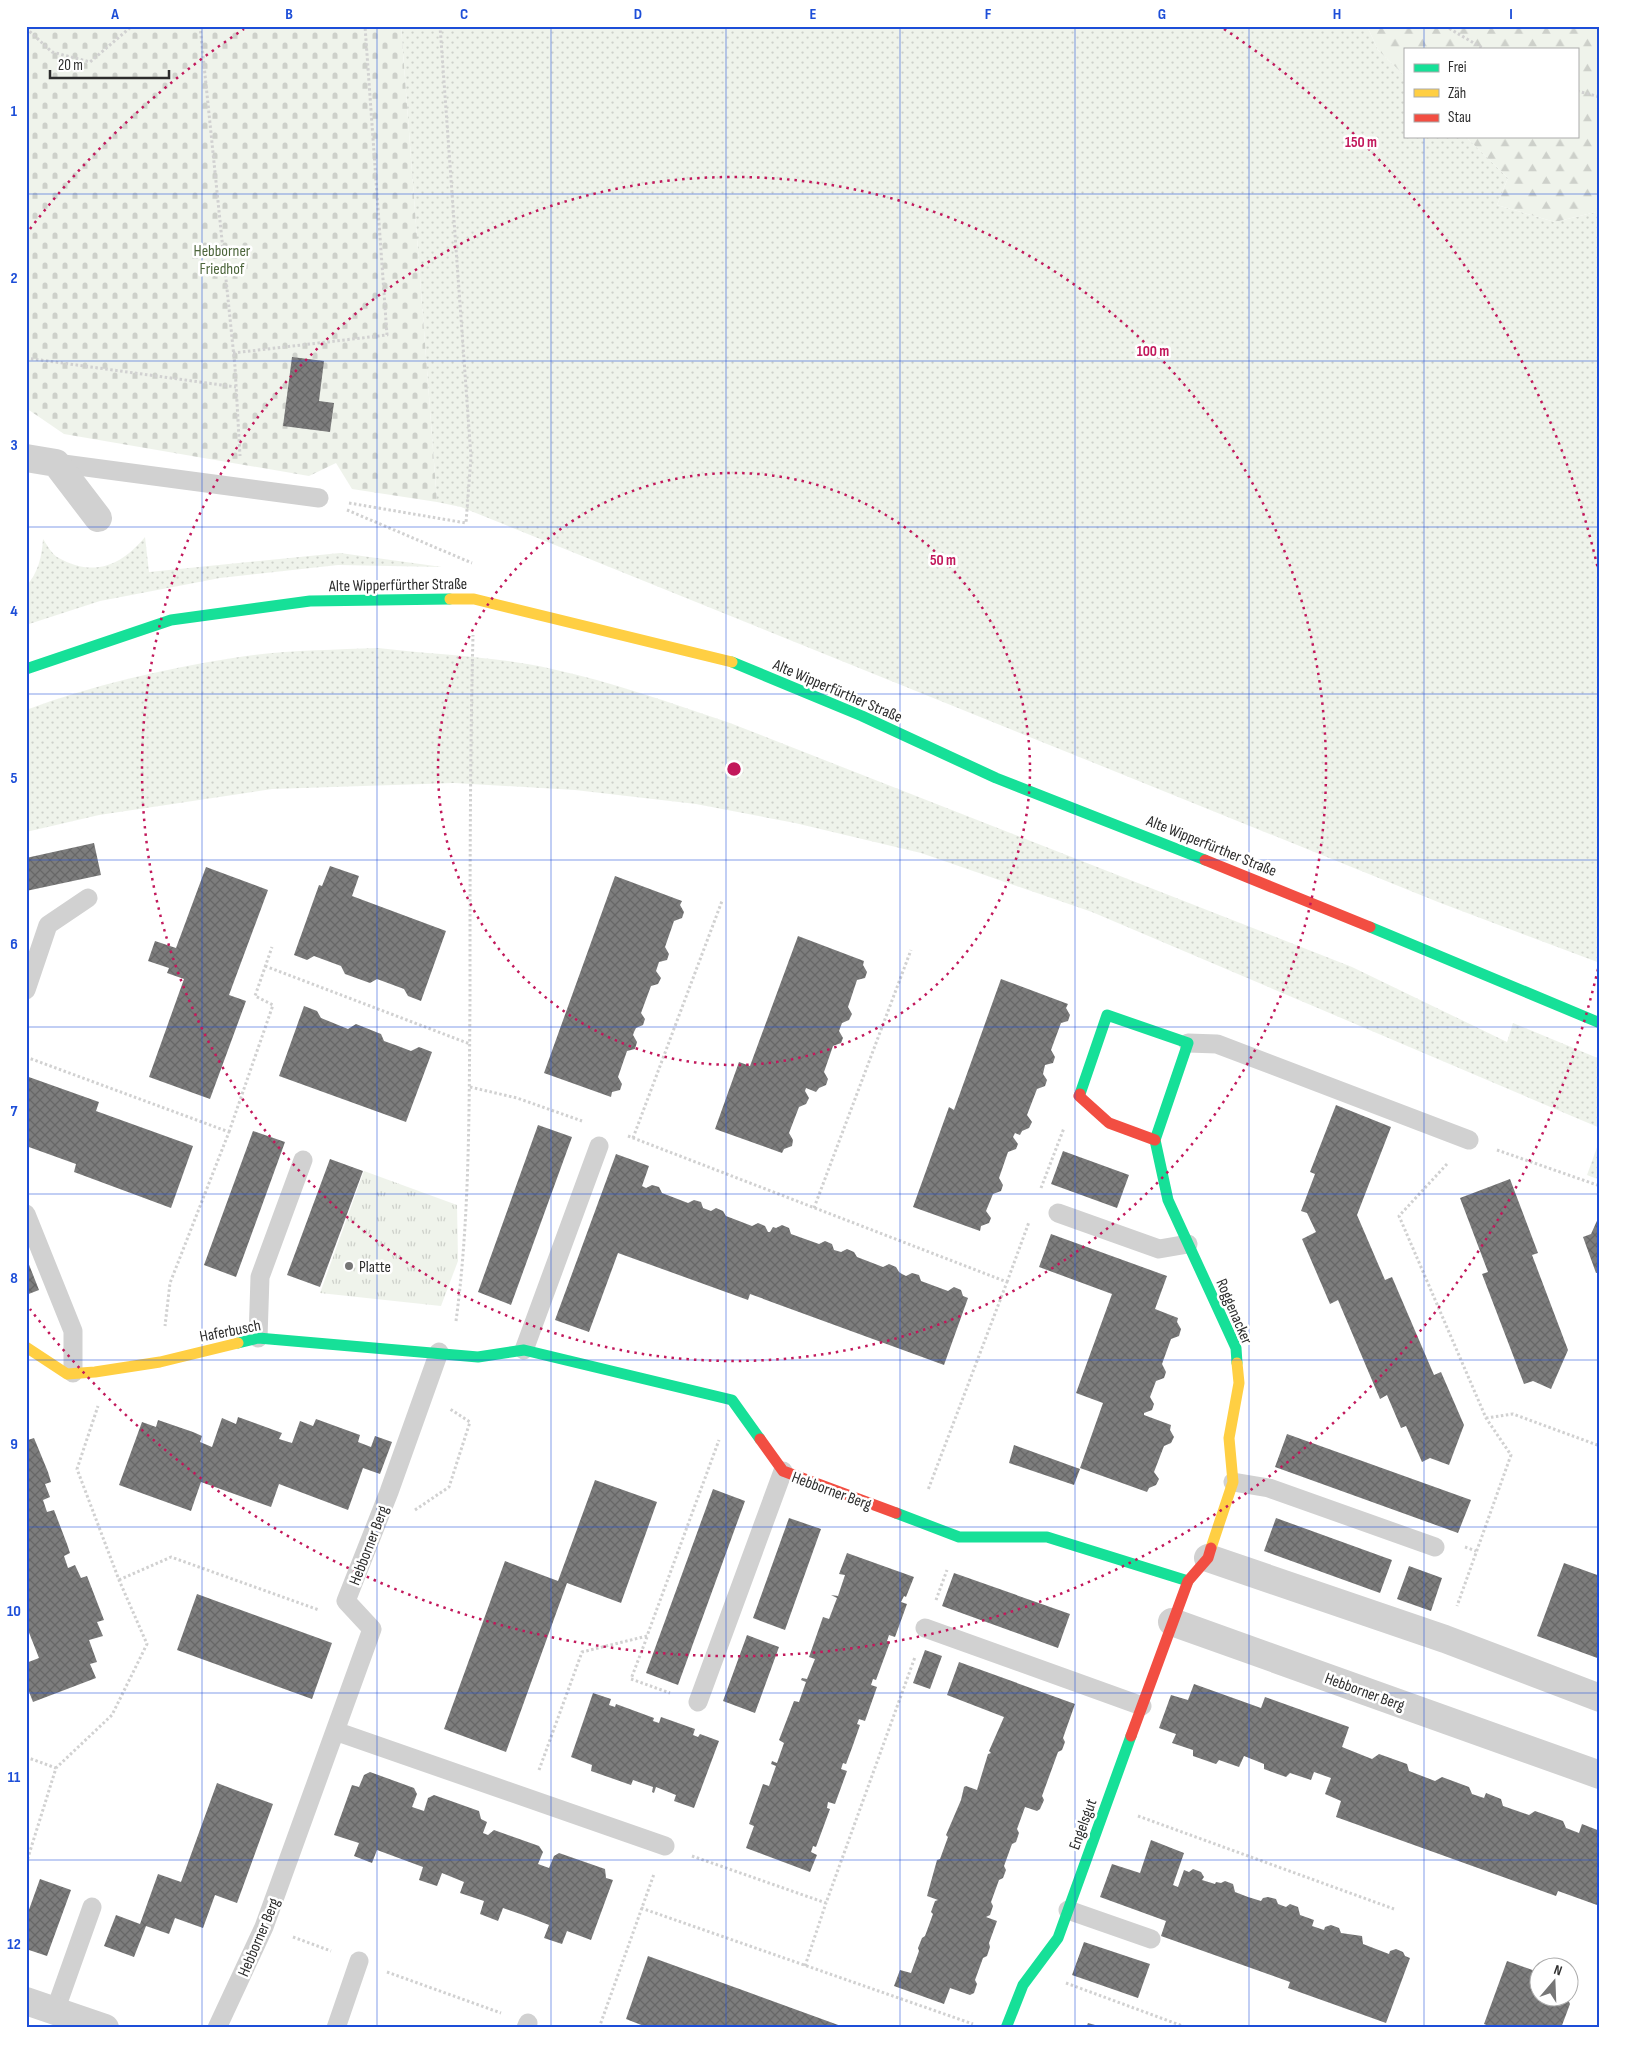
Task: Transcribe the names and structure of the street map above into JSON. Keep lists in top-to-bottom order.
{
  "streets": {
    "street": [
      "Alte Wipperfürther Straße",
      "Roggenacker",
      "Haferbusch",
      "Hebborner Berg",
      "Engelsgut"
    ]
  },
  "crossings": [
    ["Haferbusch", "Hebborner Berg"],
    ["Hebborner Berg", "Engelsgut"]
  ],
  "parks": ["Hebborner Friedhof"],
  "places": ["Platte"],
  "legend": ["Frei", "Zäh", "Stau"],
  "scale_bar": "20 m",
  "north": "top",
  "grid": {
    "columns": [
      "A",
      "B",
      "C",
      "D",
      "E",
      "F",
      "G",
      "H",
      "I"
    ],
    "rows": [
      "1",
      "2",
      "3",
      "4",
      "5",
      "6",
      "7",
      "8",
      "9",
      "10",
      "11",
      "12"
    ]
  },
  "rings": ["150 m", "100 m", "50 m"]
}
